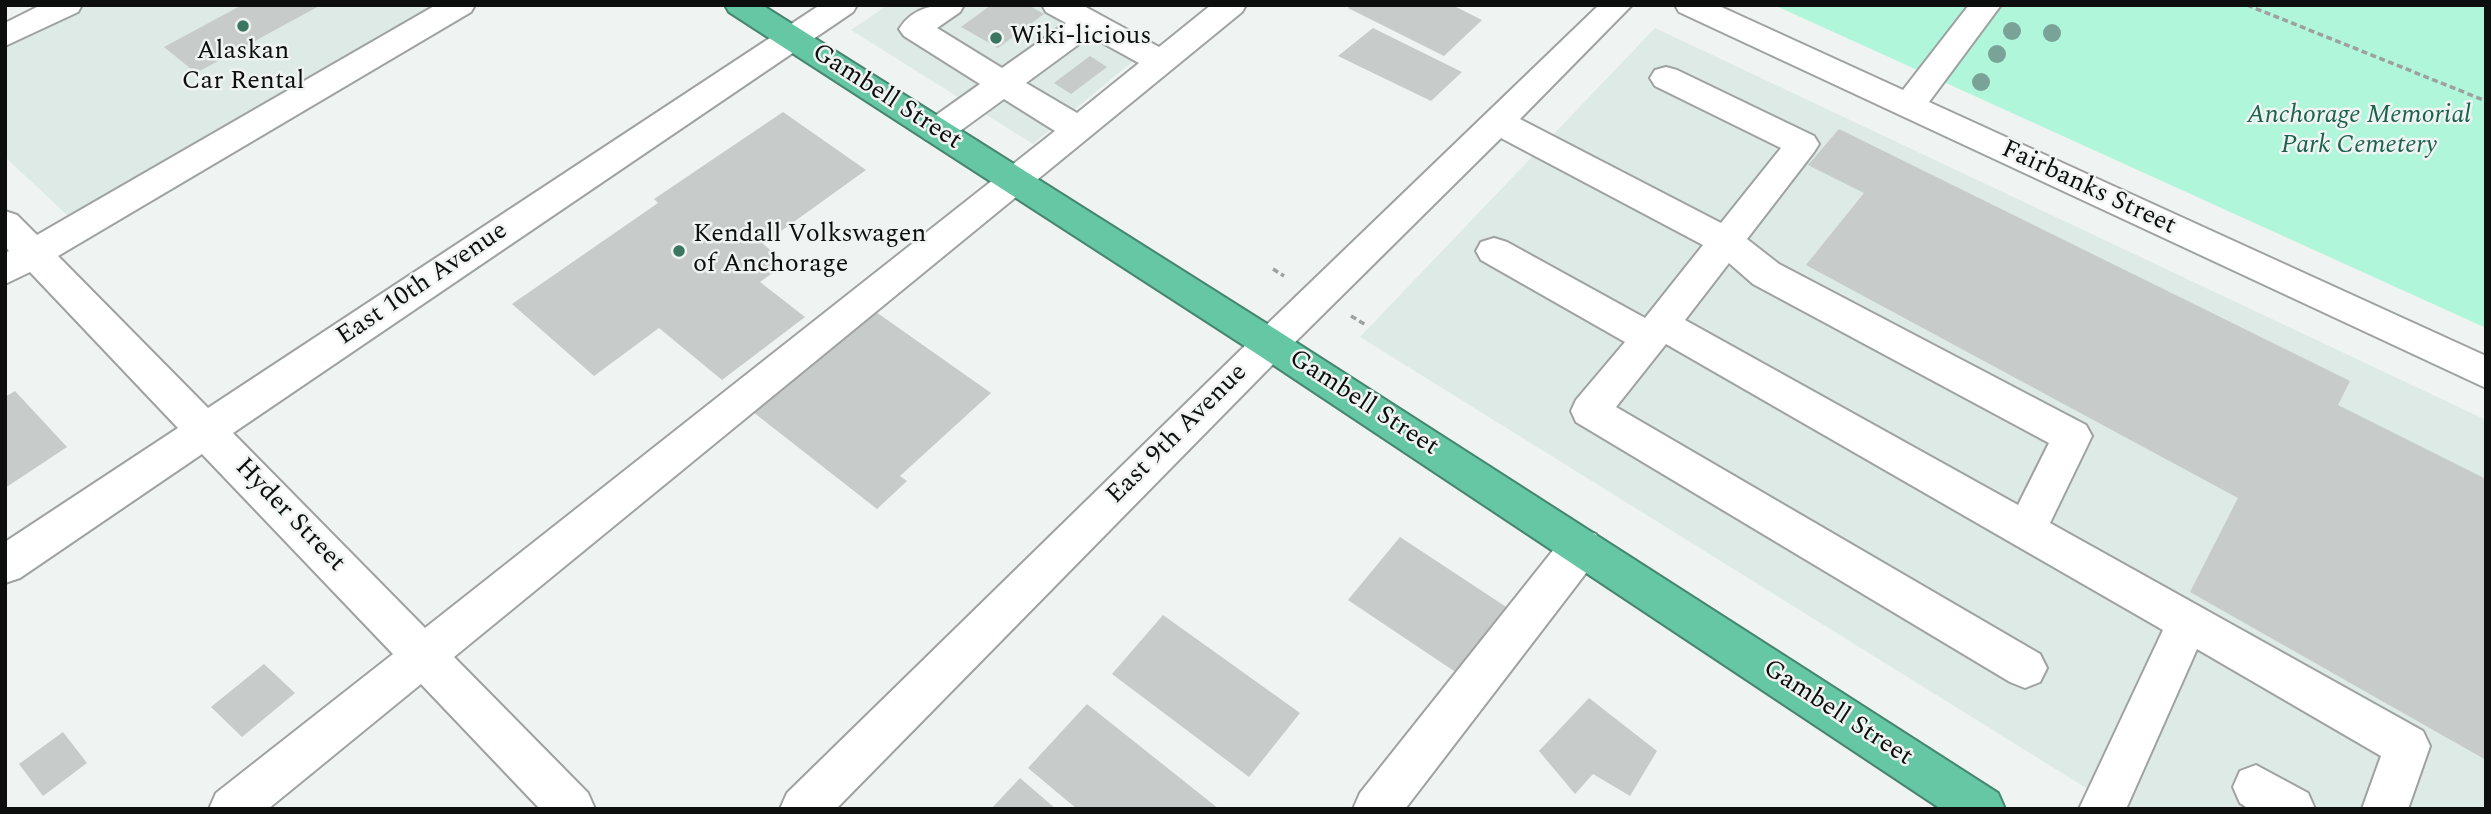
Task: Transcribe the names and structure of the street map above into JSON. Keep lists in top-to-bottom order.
{
  "streets": {
    "highway": ["Gambell Street"],
    "street": [
      "Fairbanks Street",
      "East 10th Avenue",
      "East 9th Avenue",
      "Hyder Street"
    ]
  },
  "crossings": [
    ["Gambell Street", "East 10th Avenue"],
    ["Gambell Street", "East 9th Avenue"],
    ["East 10th Avenue", "Hyder Street"]
  ],
  "parks": ["Anchorage Memorial Park Cemetery"],
  "places": ["Alaskan Car Rental", "Wiki-licious", "Kendall Volkswagen of Anchorage"]
}
